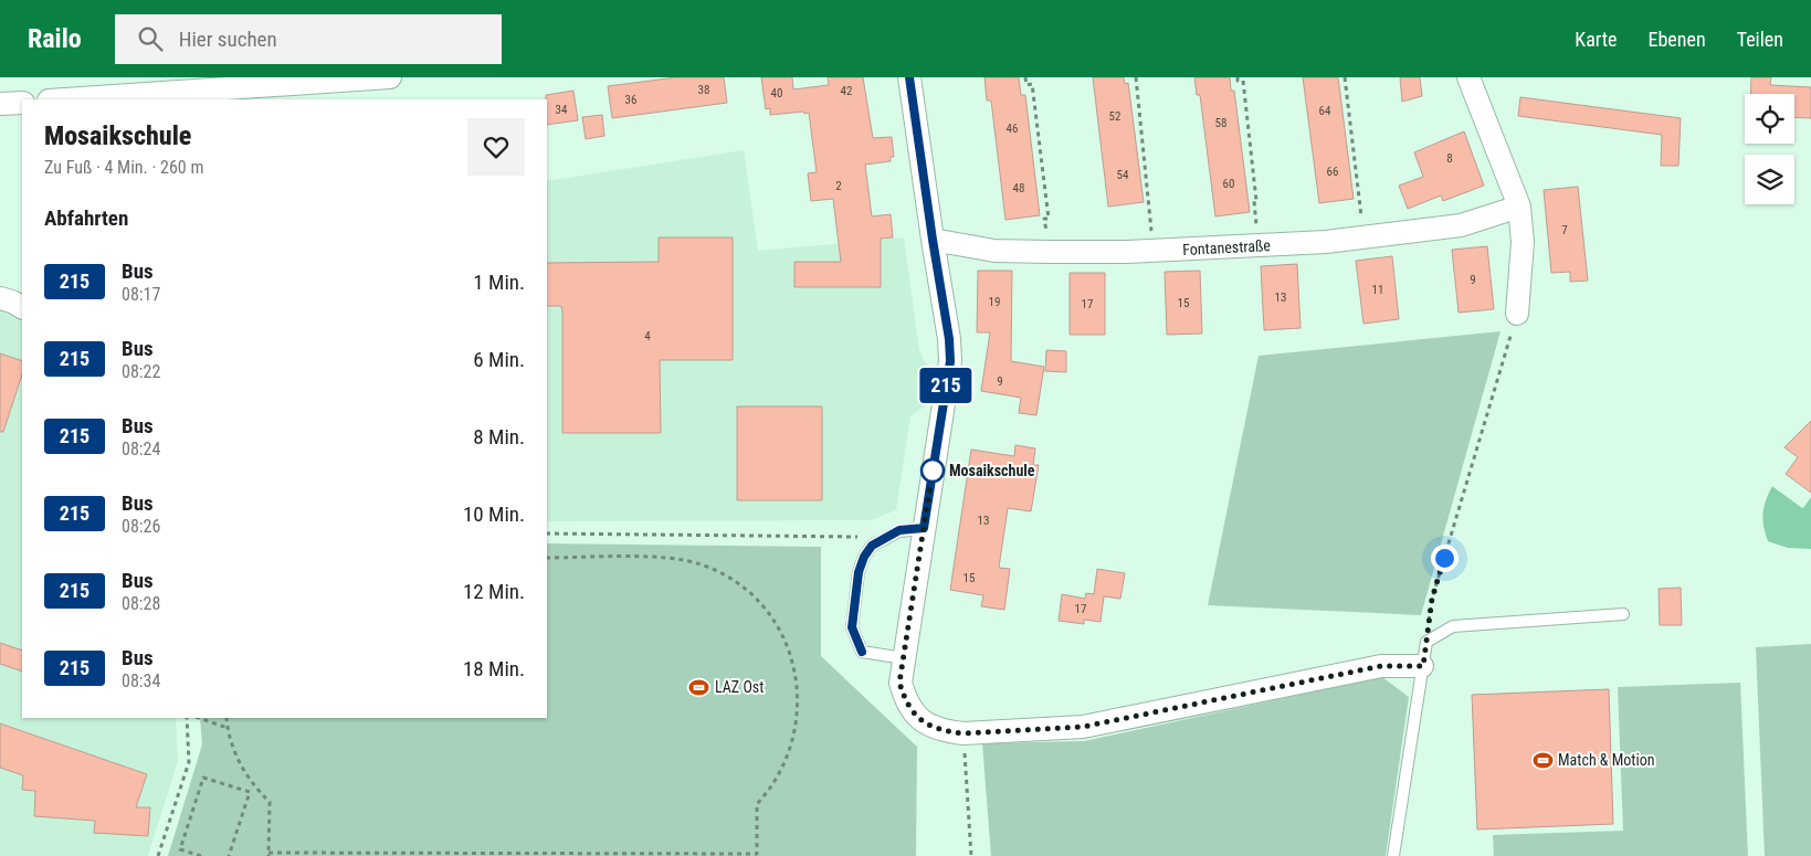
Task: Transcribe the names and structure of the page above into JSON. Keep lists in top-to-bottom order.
{
  "streets": {
    "street": ["Fontanestraße"]
  },
  "places": {
    "other": ["Mosaikschule"],
    "sports": ["LAZ Ost", "Match & Motion"]
  },
  "lines": ["bus line 215"],
  "house_numbers": [
    "38",
    "42",
    "40",
    "36",
    "34",
    "64",
    "52",
    "58",
    "46",
    "8",
    "66",
    "54",
    "60",
    "2",
    "48",
    "7",
    "9",
    "11",
    "13",
    "19",
    "15",
    "17",
    "4",
    "9",
    "13",
    "15",
    "17"
  ],
  "page": {
    "header": "Railo",
    "search": "Hier suchen",
    "nav": ["Karte", "Ebenen", "Teilen"],
    "on_map": "215",
    "heading": [
      ["Mosaikschule", "Zu Fuß · 4 Min. · 260 m"],
      "Abfahrten"
    ],
    "list": [
      {
        "mark": "215",
        "name": "Bus",
        "note": "08:17",
        "value": "1 Min."
      },
      {
        "mark": "215",
        "name": "Bus",
        "note": "08:22",
        "value": "6 Min."
      },
      {
        "mark": "215",
        "name": "Bus",
        "note": "08:24",
        "value": "8 Min."
      },
      {
        "mark": "215",
        "name": "Bus",
        "note": "08:26",
        "value": "10 Min."
      },
      {
        "mark": "215",
        "name": "Bus",
        "note": "08:28",
        "value": "12 Min."
      },
      {
        "mark": "215",
        "name": "Bus",
        "note": "08:34",
        "value": "18 Min."
      }
    ]
  }
}
